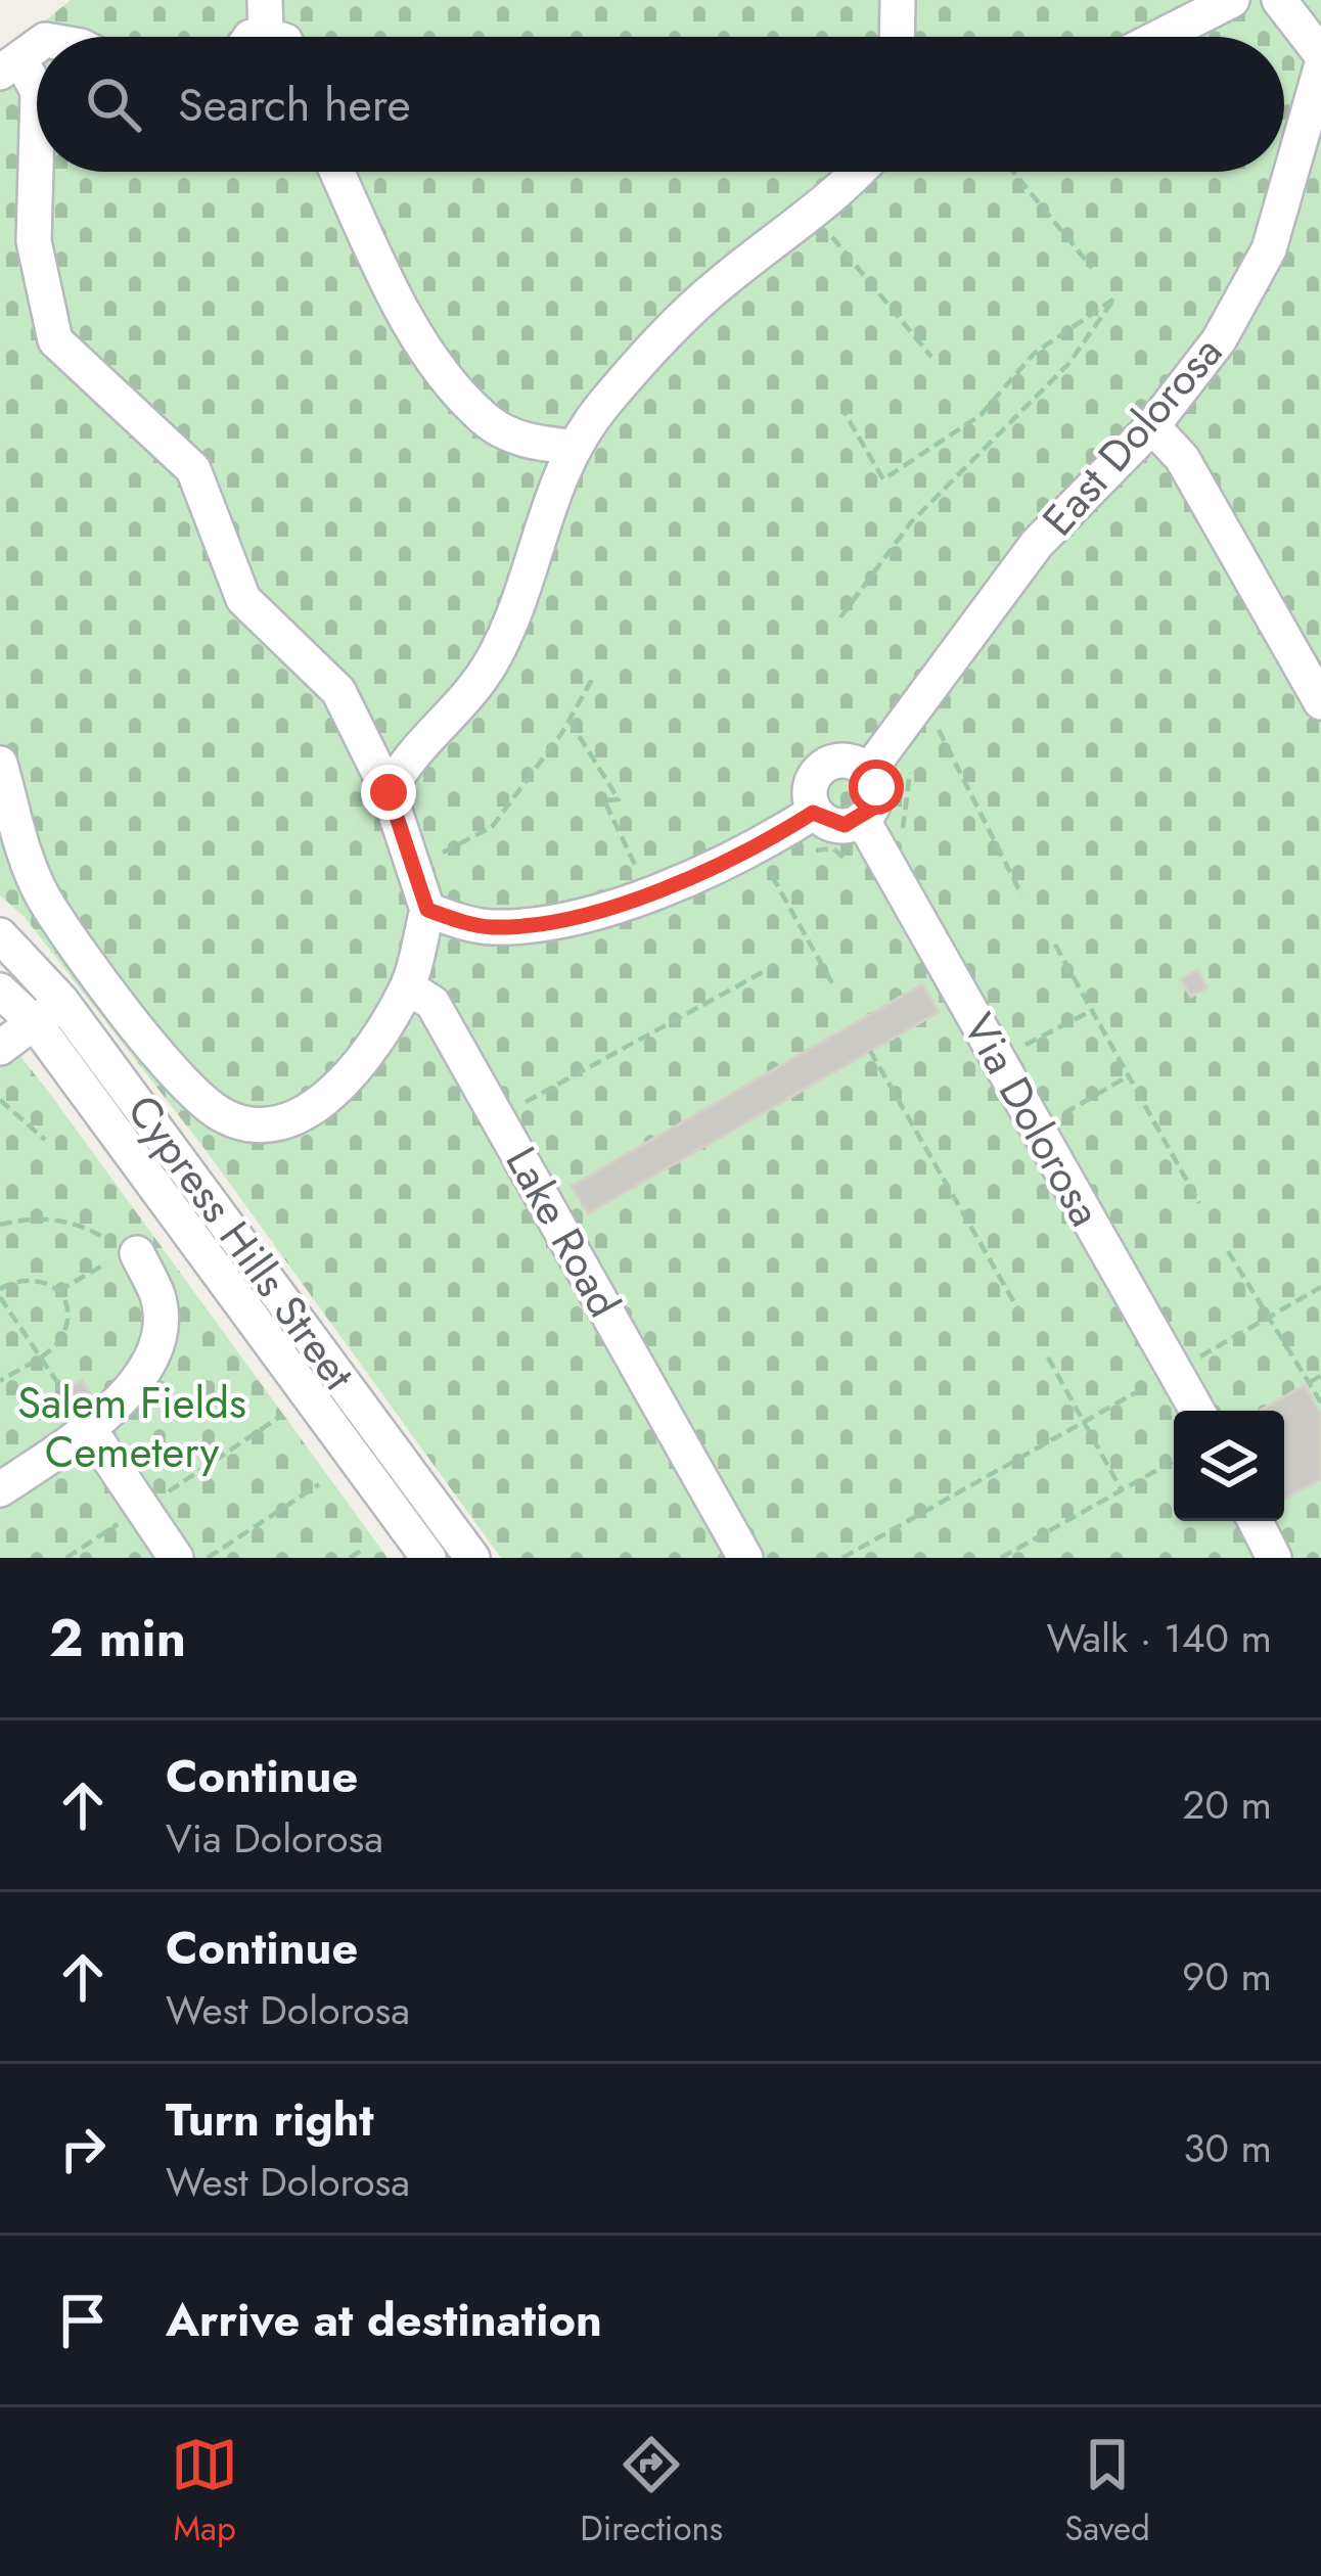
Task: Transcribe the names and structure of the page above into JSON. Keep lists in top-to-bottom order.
{
  "streets": {
    "street": [
      "East Dolorosa",
      "Via Dolorosa",
      "Lake Road",
      "Cypress Hills Street"
    ]
  },
  "crossings": [
    ["East Dolorosa", "Via Dolorosa"]
  ],
  "parks": ["Salem Fields Cemetery"],
  "page": {
    "search": "Search here",
    "heading": ["2 min", "Walk · 140 m"],
    "list": [
      ["Continue", "Via Dolorosa", "20 m"],
      ["Continue", "West Dolorosa", "90 m"],
      ["Turn right", "West Dolorosa", "30 m"],
      "Arrive at destination"
    ],
    "nav": ["Map", "Directions", "Saved"]
  }
}
